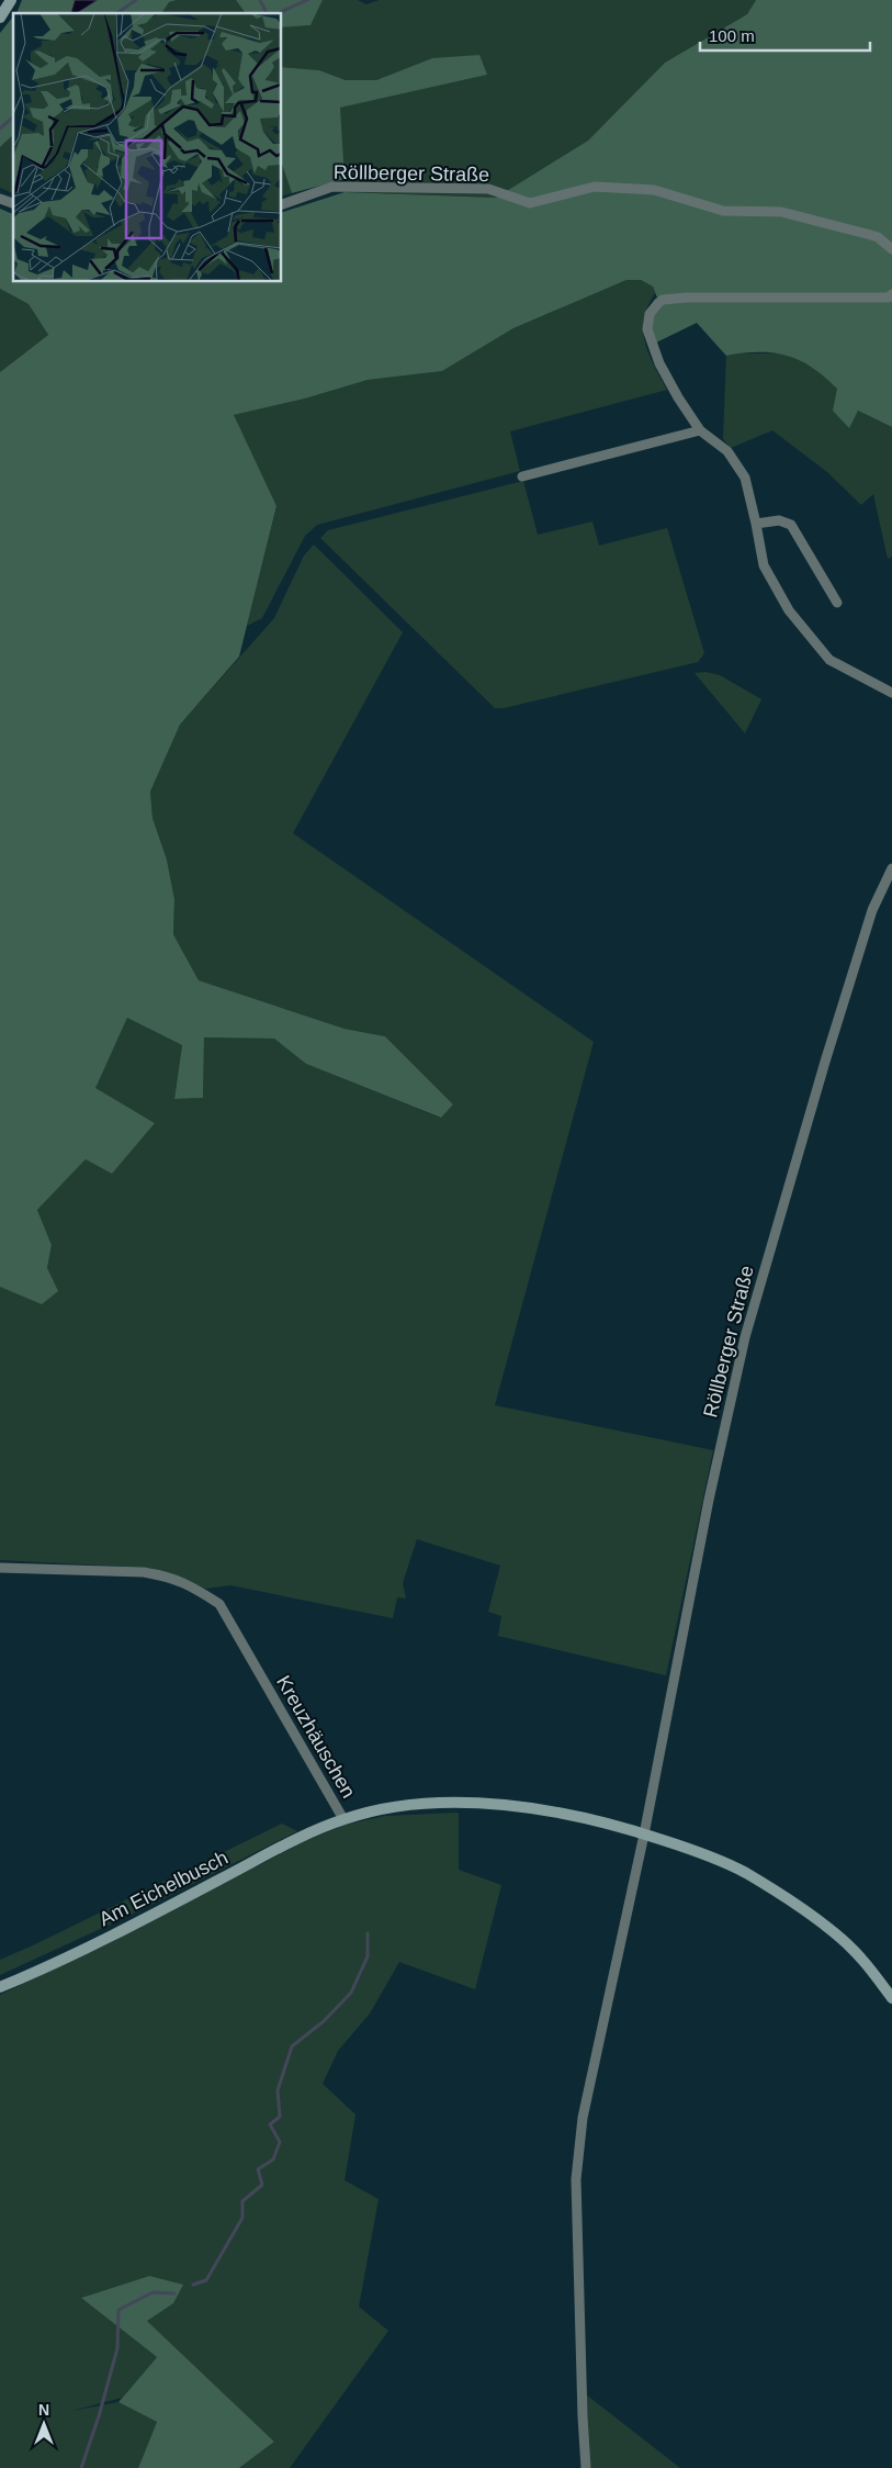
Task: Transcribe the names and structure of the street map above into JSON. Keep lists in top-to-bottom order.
{
  "streets": {
    "street": ["Röllberger Straße", "Kreuzhäuschen", "Am Eichelbusch"]
  },
  "crossings": [
    ["Röllberger Straße", "Kreuzhäuschen"],
    ["Kreuzhäuschen", "Am Eichelbusch"]
  ],
  "scale_bar": "100 m",
  "north": "top"
}
